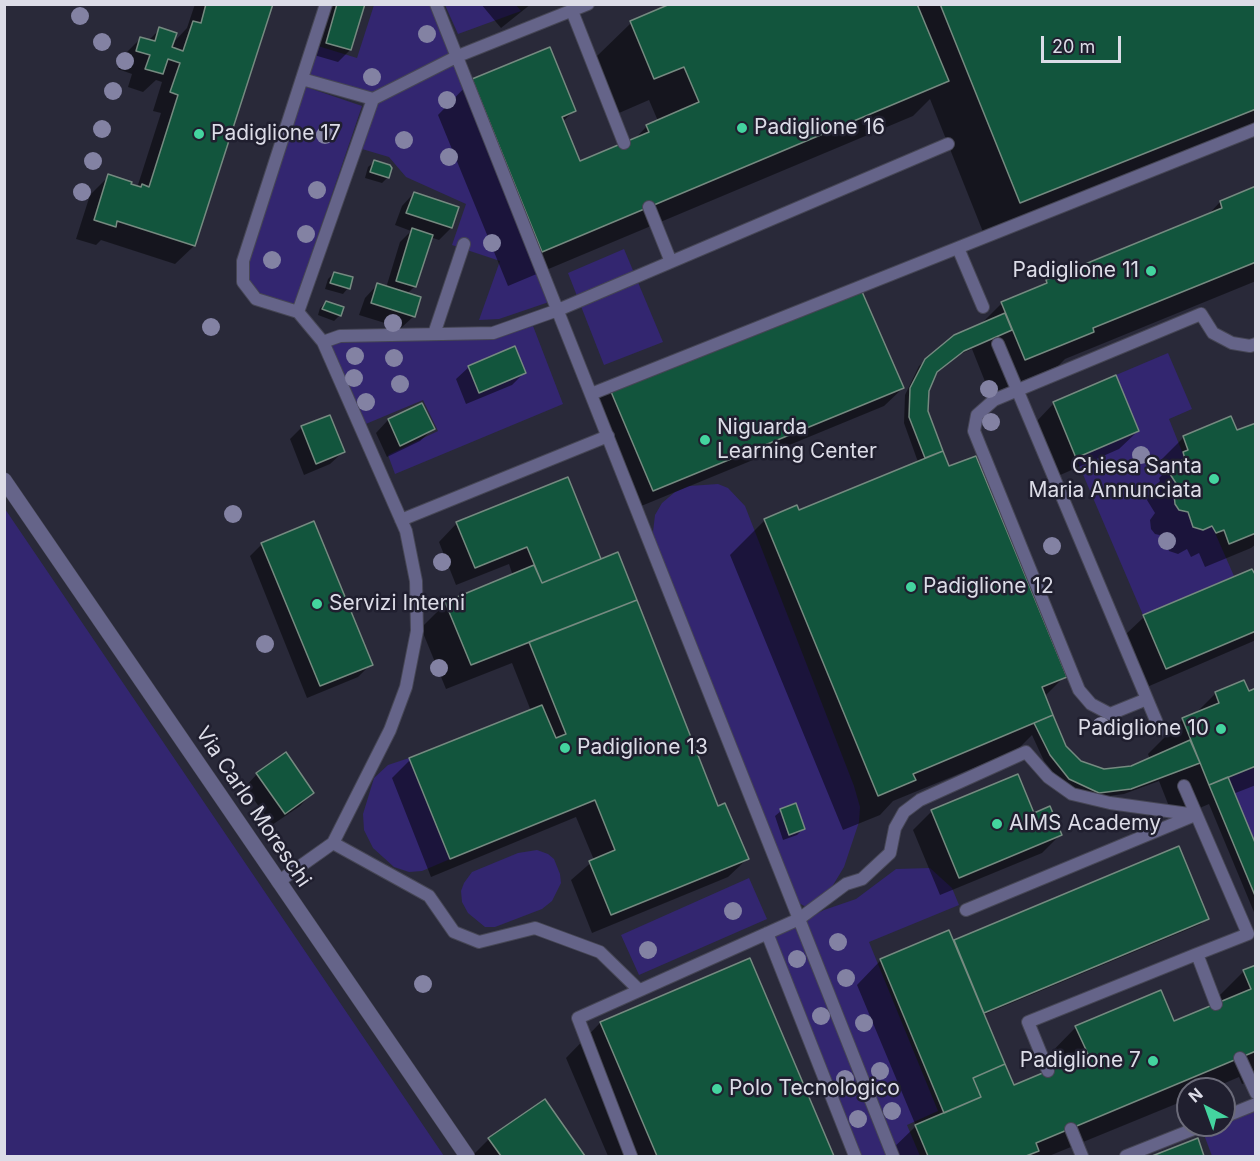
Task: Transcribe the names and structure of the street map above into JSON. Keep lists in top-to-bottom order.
{
  "streets": {
    "street": ["Via Carlo Moreschi"]
  },
  "places": [
    "Padiglione 16",
    "Padiglione 17",
    "Padiglione 11",
    "Niguarda Learning Center",
    "Chiesa Santa Maria Annunciata",
    "Padiglione 12",
    "Servizi Interni",
    "Padiglione 10",
    "Padiglione 13",
    "AIMS Academy",
    "Padiglione 7",
    "Polo Tecnologico"
  ],
  "scale_bar": "20 m",
  "north": "top left"
}
